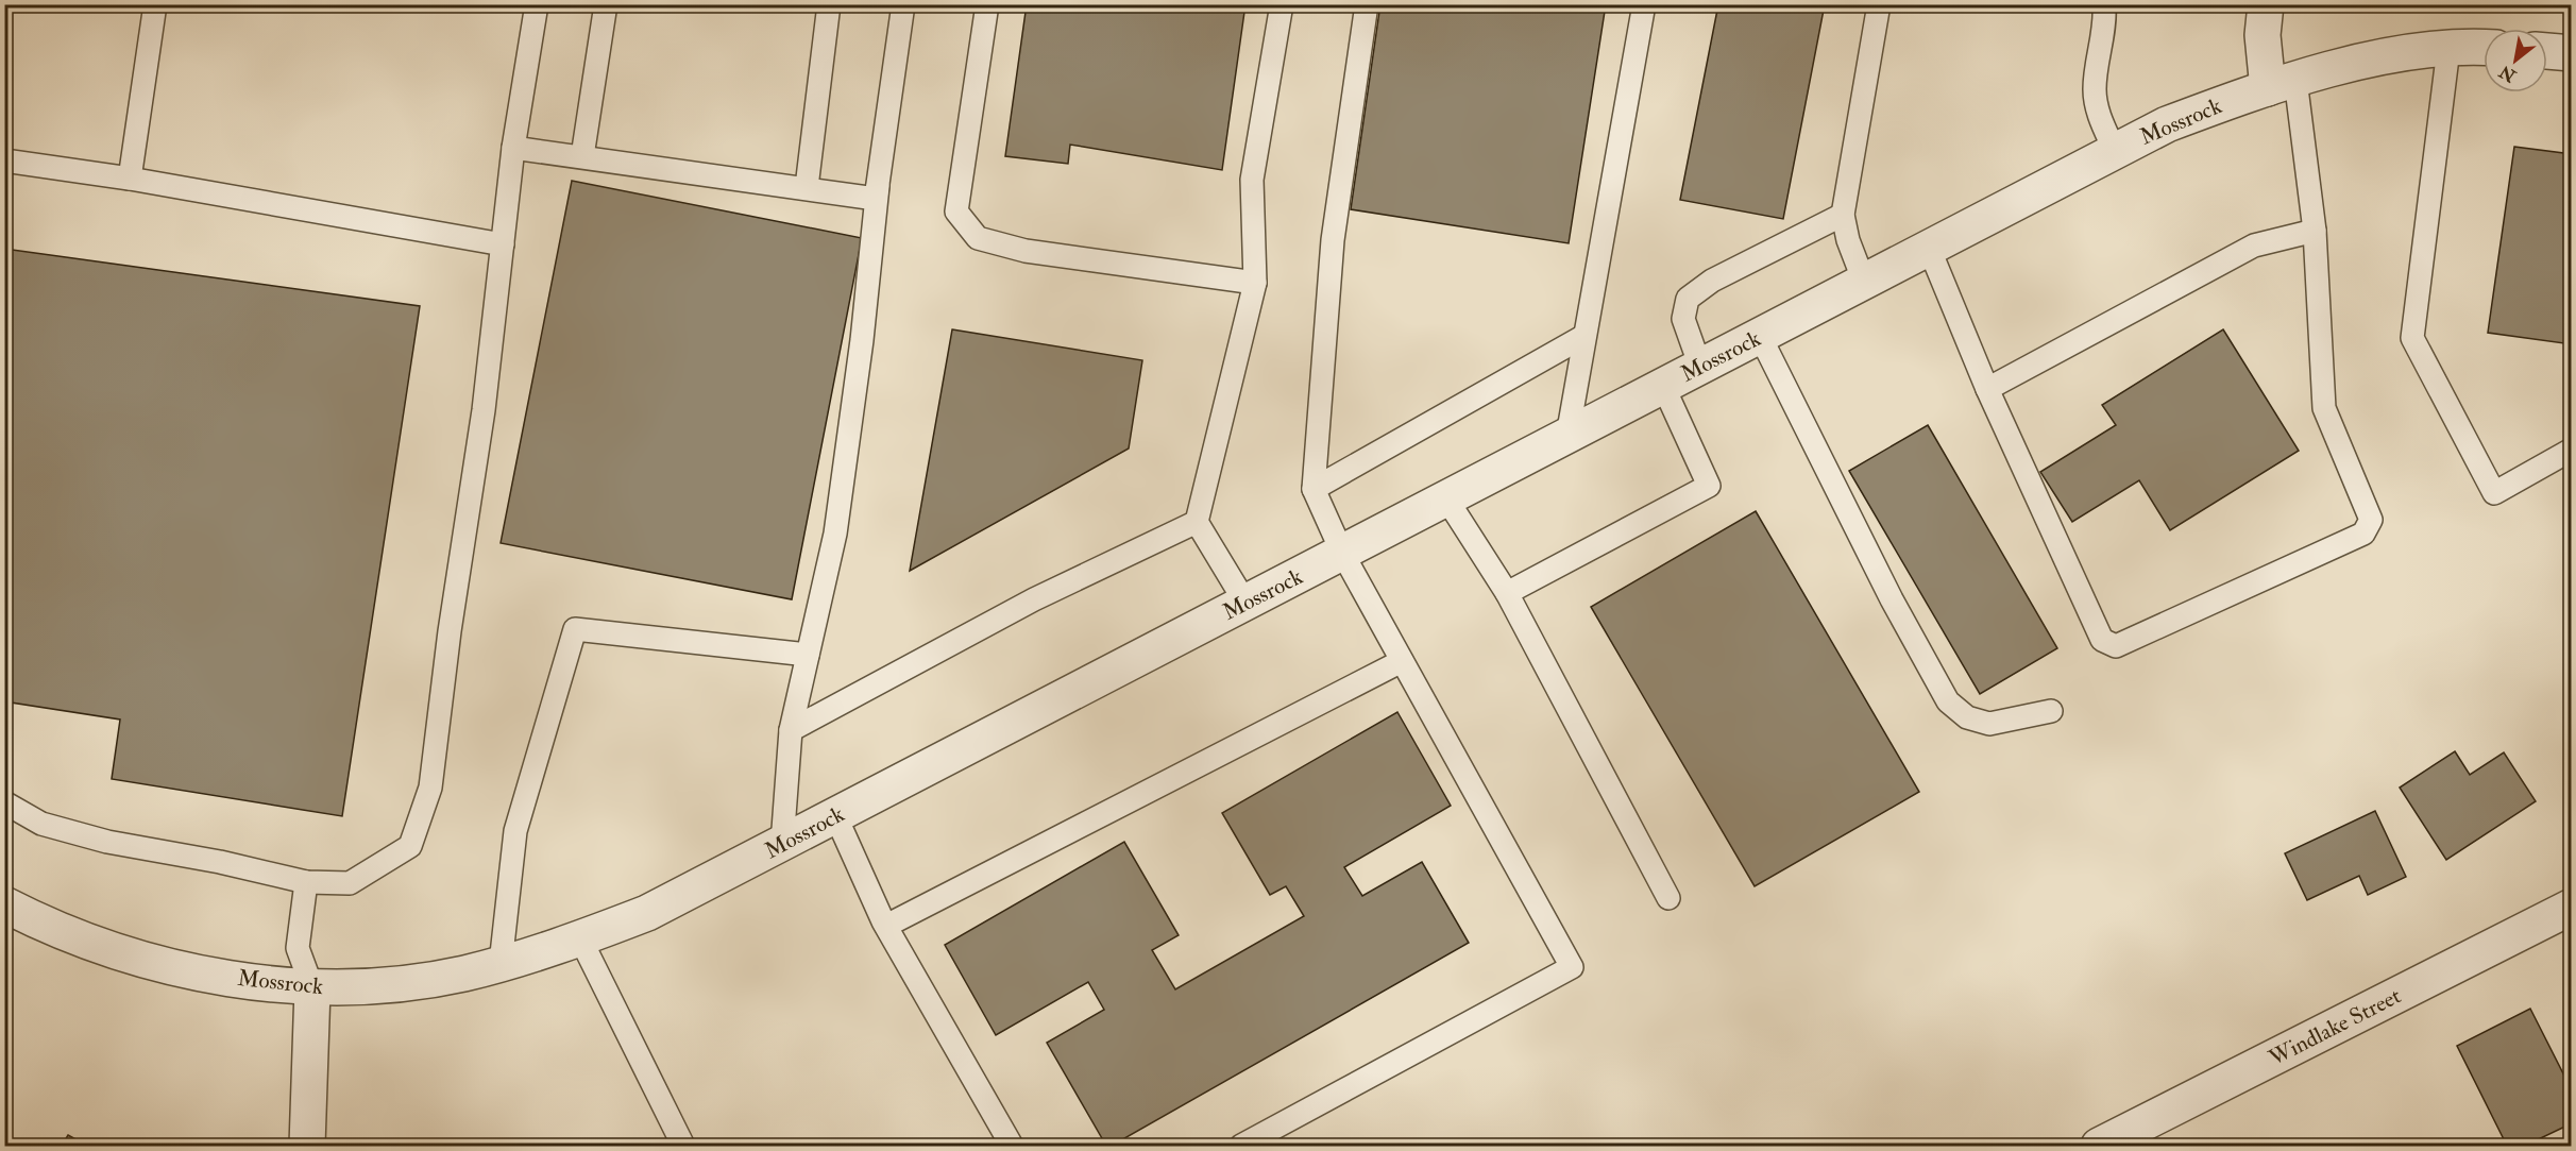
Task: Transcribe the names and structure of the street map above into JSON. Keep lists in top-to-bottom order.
{
  "streets": {
    "street": ["Mossrock", "Windlake Street"]
  },
  "north": "bottom left"
}
